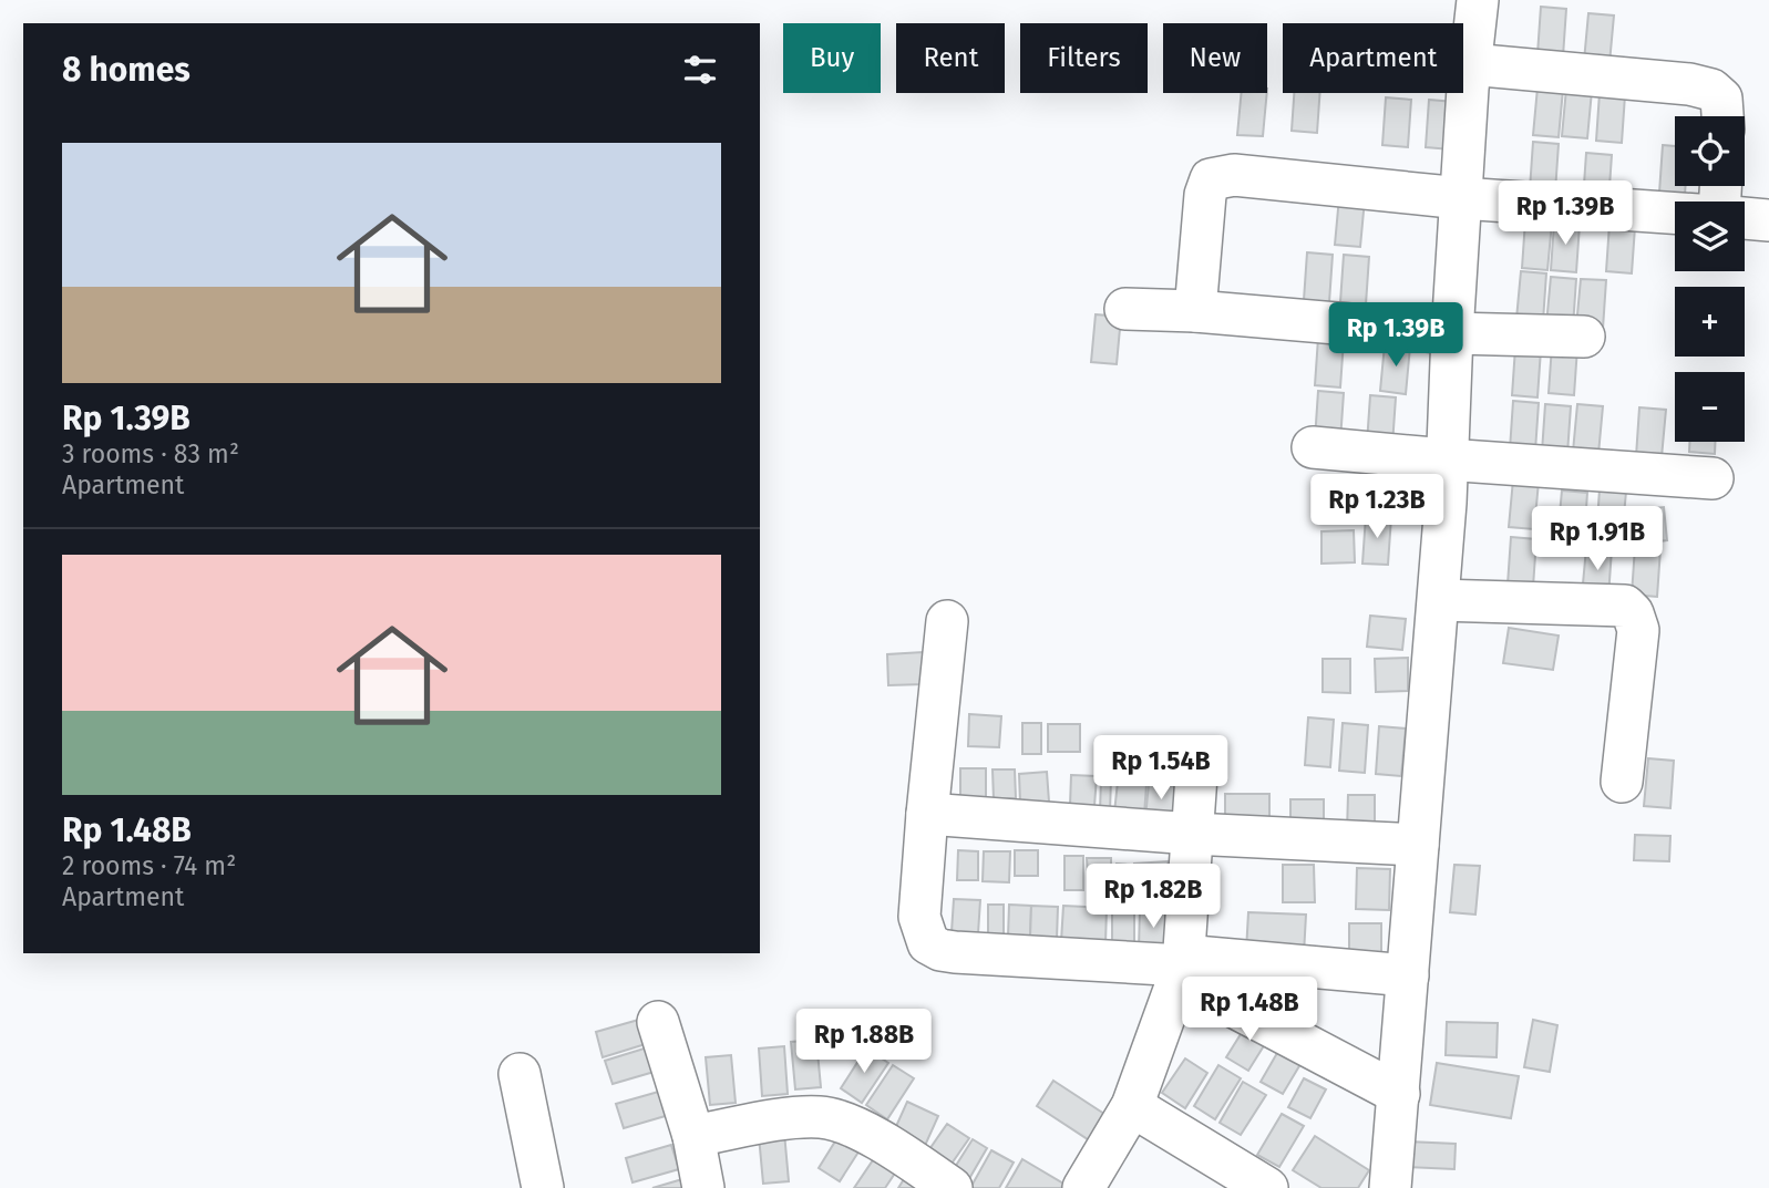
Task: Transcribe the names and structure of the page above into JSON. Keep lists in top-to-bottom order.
{
  "page": {
    "chip": [
      "Buy",
      "Rent",
      "Filters",
      "New",
      "Apartment"
    ],
    "heading": "8 homes",
    "map_buttons": ["+", "−"],
    "list": [
      {
        "name": "Rp 1.39B",
        "note": "3 rooms · 83 m² · Apartment"
      },
      {
        "name": "Rp 1.48B",
        "note": "2 rooms · 74 m² · Apartment"
      }
    ],
    "price": [
      "Rp 1.39B",
      "Rp 1.39B",
      "Rp 1.23B",
      "Rp 1.91B",
      "Rp 1.54B",
      "Rp 1.82B",
      "Rp 1.48B",
      "Rp 1.88B"
    ]
  }
}
